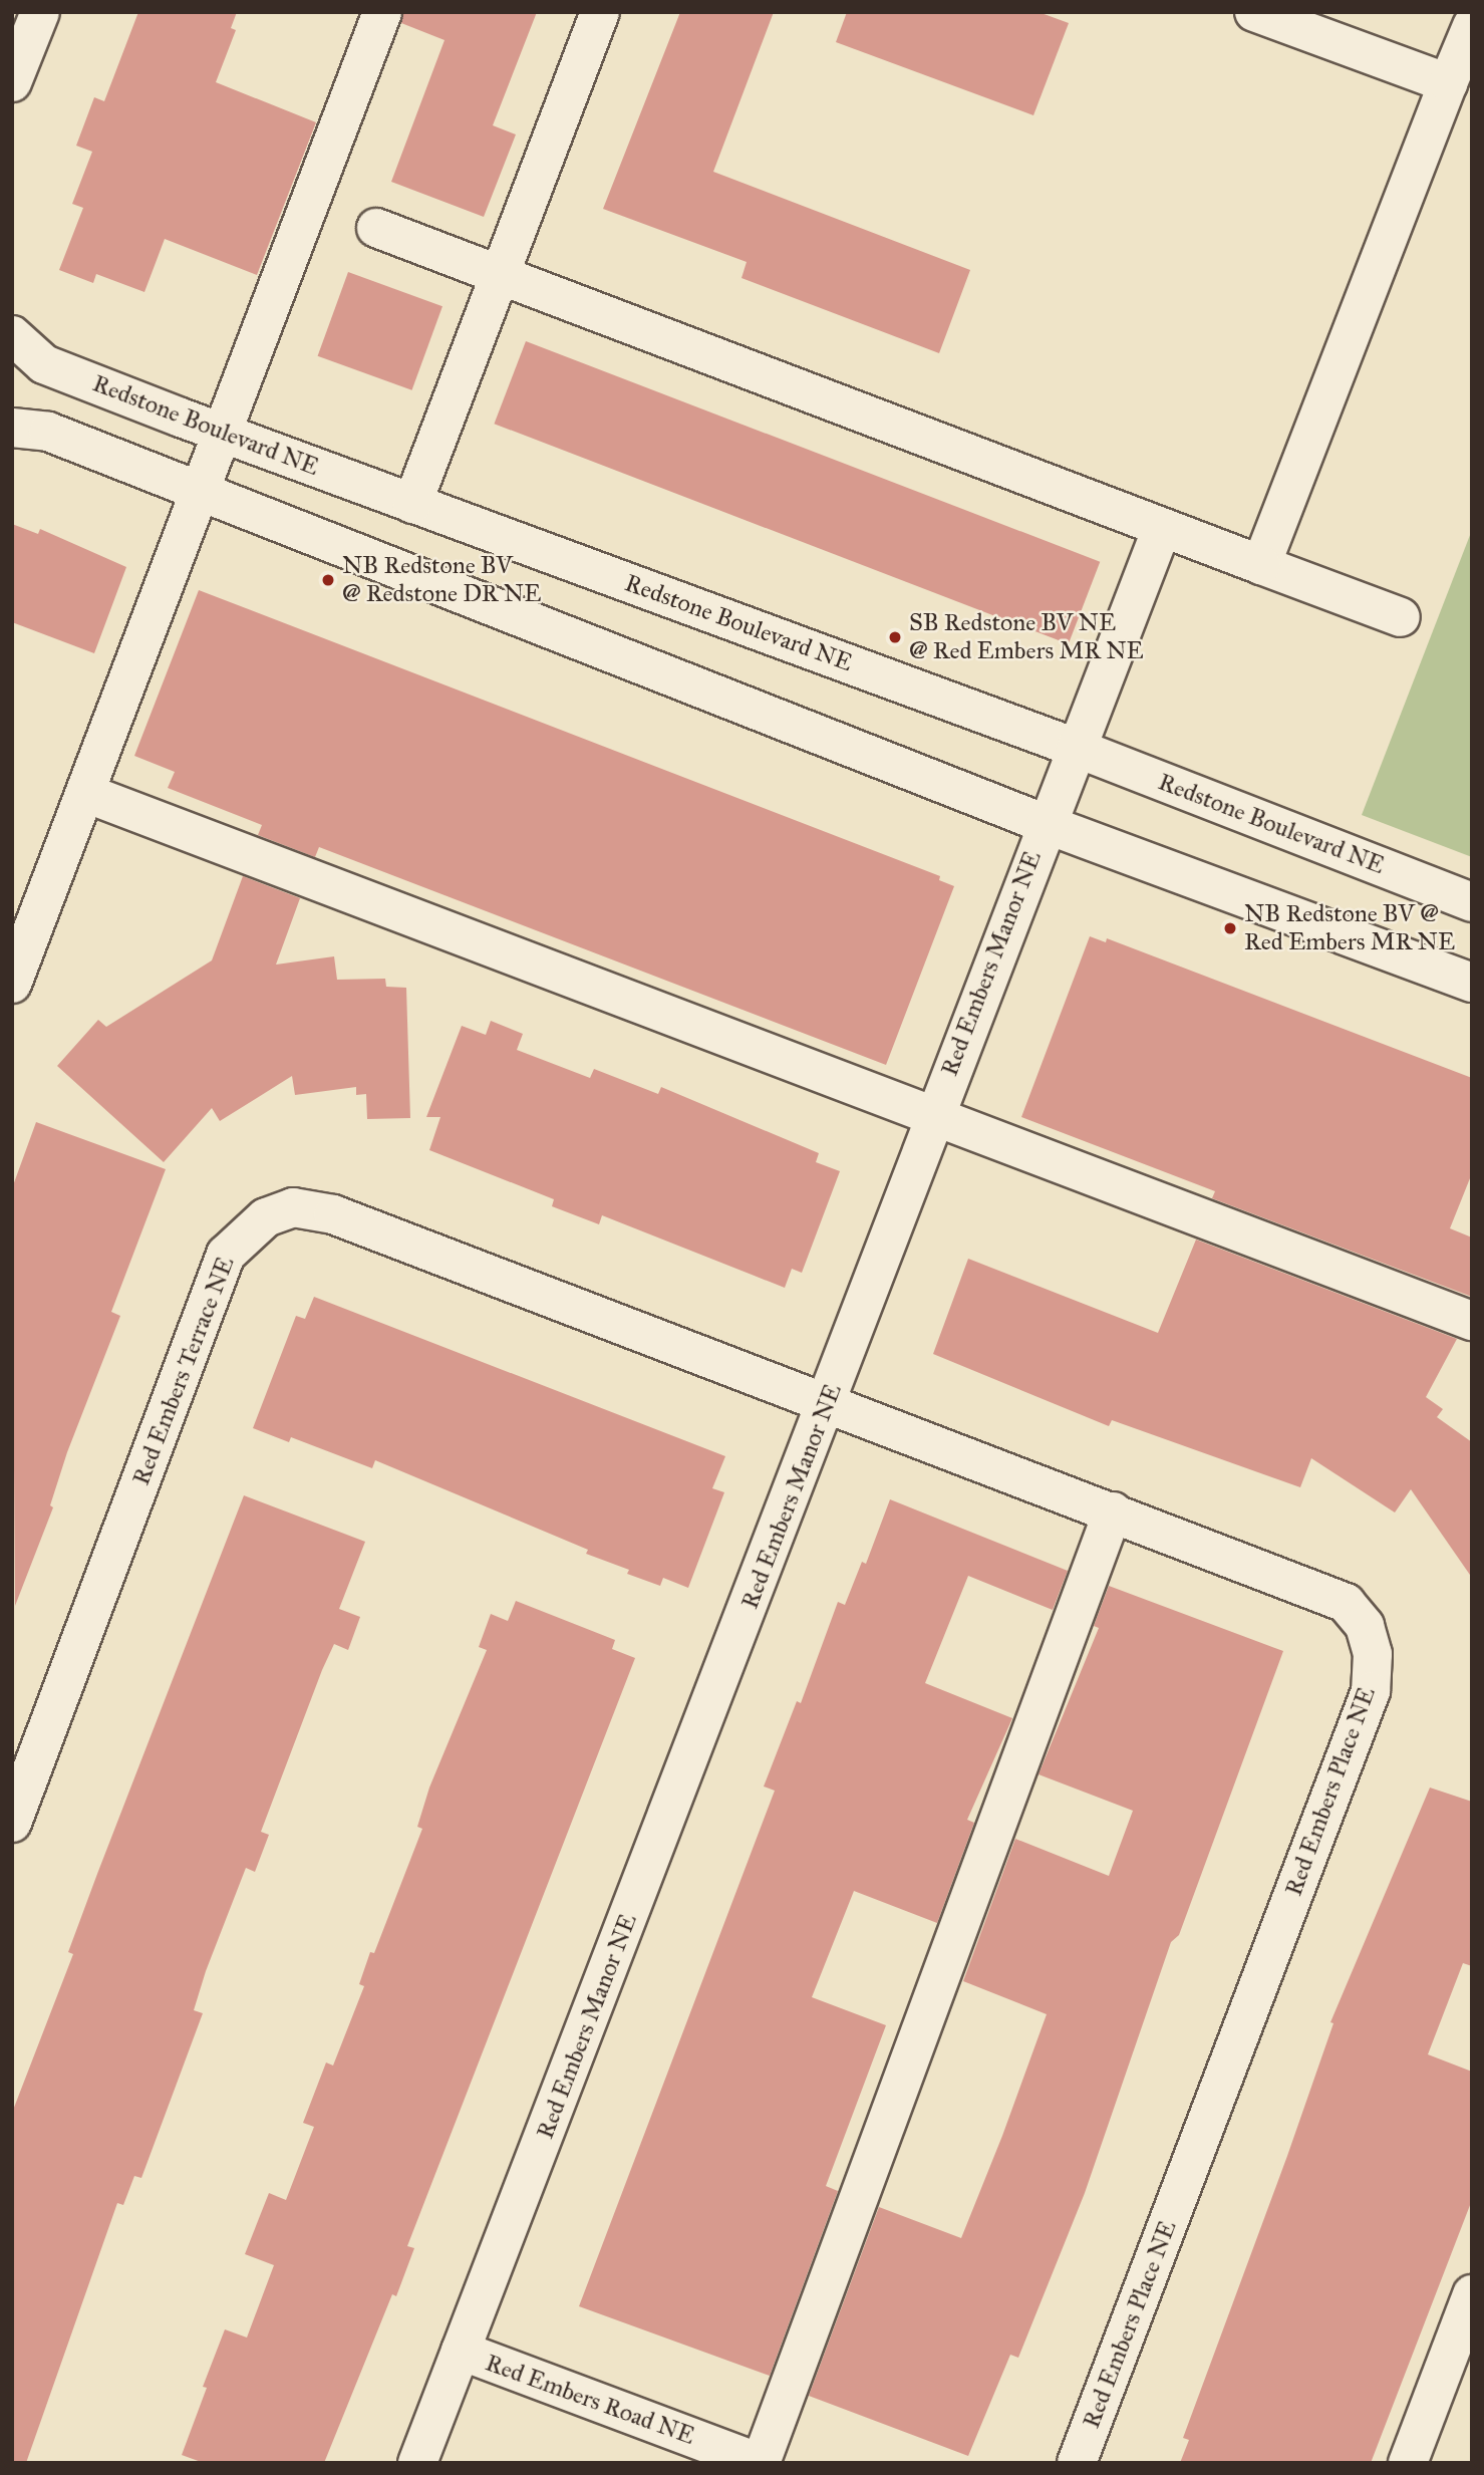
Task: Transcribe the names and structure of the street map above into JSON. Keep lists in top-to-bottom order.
{
  "streets": {
    "street": [
      "Redstone Boulevard NE",
      "Red Embers Manor NE",
      "Red Embers Terrace NE",
      "Red Embers Place NE",
      "Red Embers Road NE"
    ]
  },
  "crossings": [
    ["Redstone Boulevard NE", "Red Embers Manor NE"],
    ["Red Embers Manor NE", "Red Embers Terrace NE"],
    ["Red Embers Manor NE", "Red Embers Place NE"],
    ["Red Embers Manor NE", "Red Embers Road NE"],
    ["Red Embers Terrace NE", "Red Embers Place NE"]
  ],
  "places": ["NB Redstone BV @ Redstone DR NE", "SB Redstone BV NE @ Red Embers MR NE", "NB Redstone BV @ Red Embers MR NE"]
}
